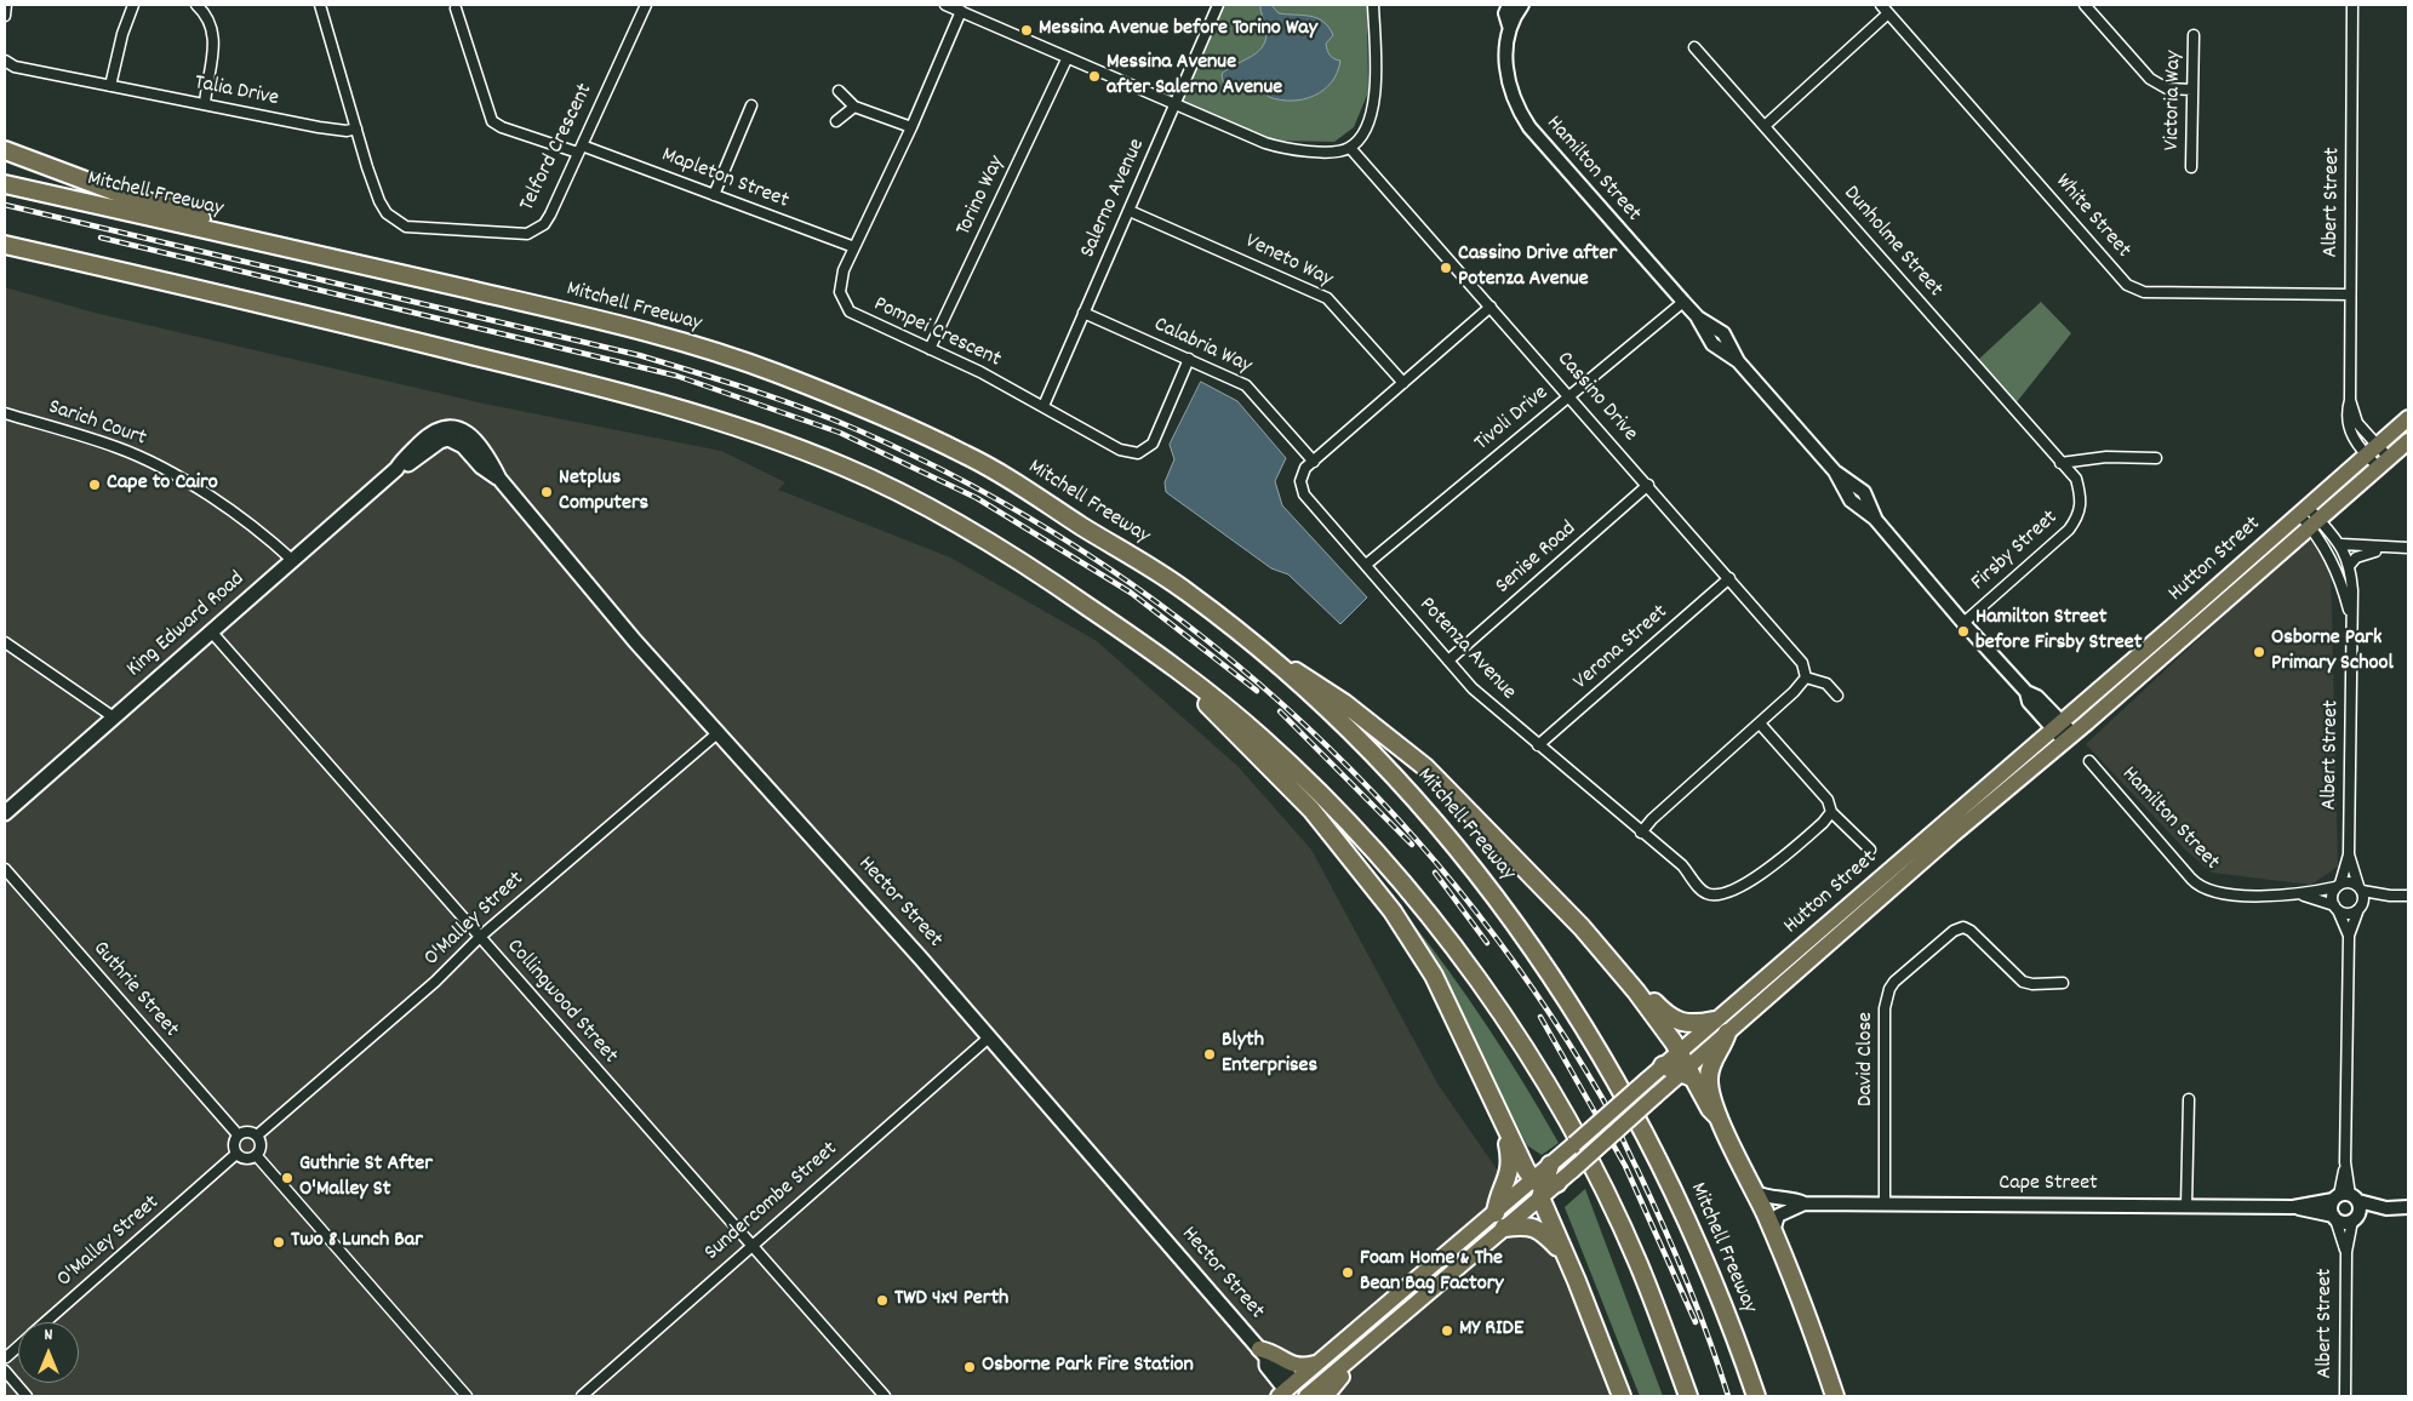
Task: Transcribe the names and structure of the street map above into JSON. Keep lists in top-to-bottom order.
{
  "streets": {
    "highway": ["Mitchell Freeway"],
    "main road": ["Hutton Street", "King Edward Road", "Hector Street"],
    "street": [
      "Talia Drive",
      "Victoria Way",
      "Telford Crescent",
      "Hamilton Street",
      "Mapleton Street",
      "Torino Way",
      "Salerno Avenue",
      "Albert Street",
      "White Street",
      "Dunholme Street",
      "Veneto Way",
      "Pompei Crescent",
      "Calabria Way",
      "Cassino Drive",
      "Tivoli Drive",
      "Sarich Court",
      "Firsby Street",
      "Senise Road",
      "Verona Street",
      "Potenza Avenue",
      "O'Malley Street",
      "Guthrie Street",
      "Collingwood Street",
      "David Close",
      "Cape Street",
      "Sundercombe Street"
    ]
  },
  "crossings": [
    ["Talia Drive", "Telford Crescent"],
    ["Telford Crescent", "Mapleton Street"],
    ["Hamilton Street", "Albert Street"],
    ["Hamilton Street", "Tivoli Drive"],
    ["Hamilton Street", "Firsby Street"],
    ["Hamilton Street", "Hutton Street"],
    ["Mapleton Street", "Pompei Crescent"],
    ["Torino Way", "Pompei Crescent"],
    ["Salerno Avenue", "Veneto Way"],
    ["Salerno Avenue", "Pompei Crescent"],
    ["Salerno Avenue", "Calabria Way"],
    ["Albert Street", "White Street"],
    ["Albert Street", "Hutton Street"],
    ["Albert Street", "Cape Street"],
    ["Dunholme Street", "Firsby Street"],
    ["Veneto Way", "Potenza Avenue"],
    ["Pompei Crescent", "Calabria Way"],
    ["Calabria Way", "Potenza Avenue"],
    ["Cassino Drive", "Tivoli Drive"],
    ["Cassino Drive", "Senise Road"],
    ["Cassino Drive", "Verona Street"],
    ["Cassino Drive", "Potenza Avenue"],
    ["Tivoli Drive", "Potenza Avenue"],
    ["Sarich Court", "King Edward Road"],
    ["Senise Road", "Potenza Avenue"],
    ["Hutton Street", "Hector Street"],
    ["King Edward Road", "Hector Street"],
    ["King Edward Road", "Collingwood Street"],
    ["Verona Street", "Potenza Avenue"],
    ["Hector Street", "O'Malley Street"],
    ["Hector Street", "Sundercombe Street"],
    ["O'Malley Street", "Guthrie Street"],
    ["O'Malley Street", "Collingwood Street"],
    ["Collingwood Street", "Sundercombe Street"],
    ["David Close", "Cape Street"]
  ],
  "places": [
    "Messina Avenue before Torino Way",
    "Messina Avenue after Salerno Avenue",
    "Cassino Drive after Potenza Avenue",
    "Cape to Cairo",
    "Netplus Computers",
    "Hamilton Street before Firsby Street",
    "Osborne Park Primary School",
    "Blyth Enterprises",
    "Guthrie St After O'Malley St",
    "Two 8 Lunch Bar",
    "Foam Home & The Bean Bag Factory",
    "TWD 4x4 Perth",
    "MY RIDE",
    "Osborne Park Fire Station"
  ],
  "north": "top"
}
